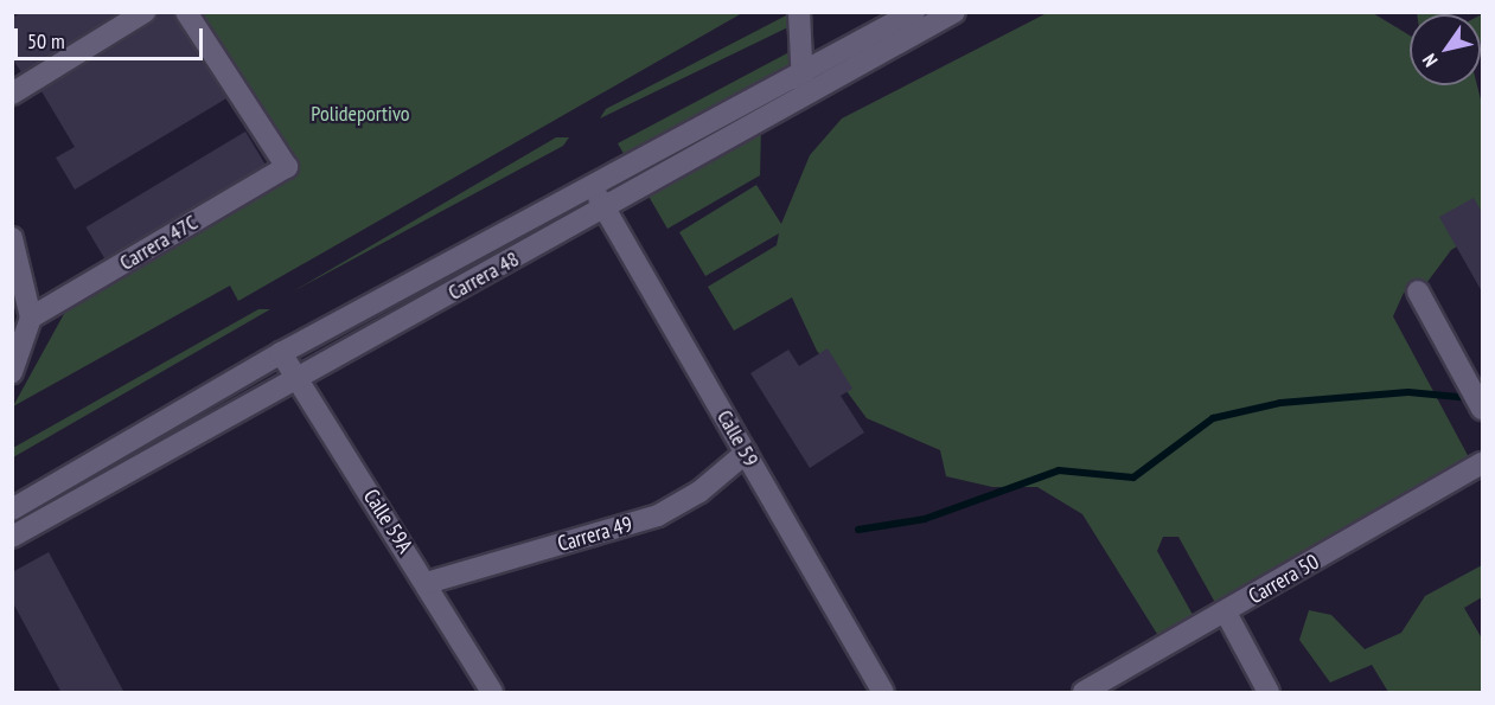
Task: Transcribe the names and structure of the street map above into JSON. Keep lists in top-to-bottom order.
{
  "streets": {
    "street": [
      "Carrera 47C",
      "Carrera 48",
      "Calle 59",
      "Calle 59A",
      "Carrera 49",
      "Carrera 50"
    ]
  },
  "crossings": [
    ["Carrera 48", "Calle 59"],
    ["Carrera 48", "Calle 59A"],
    ["Calle 59", "Carrera 49"],
    ["Calle 59A", "Carrera 49"]
  ],
  "parks": ["Polideportivo"],
  "scale_bar": "50 m",
  "north": "bottom left"
}
